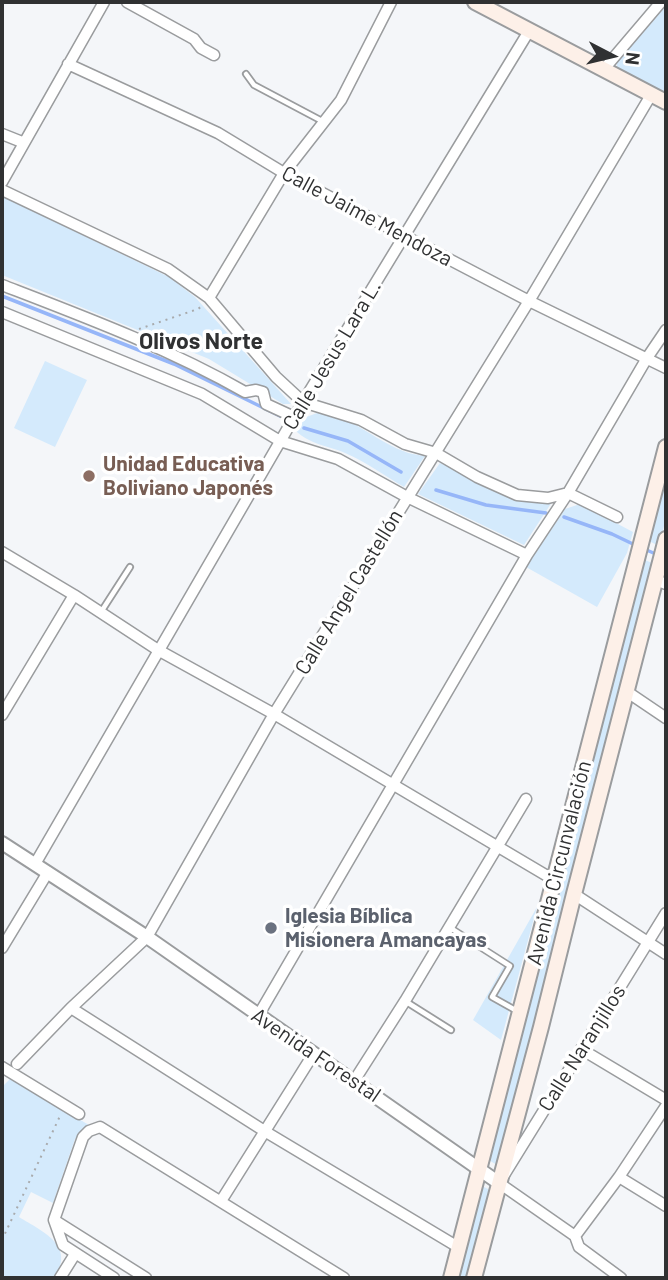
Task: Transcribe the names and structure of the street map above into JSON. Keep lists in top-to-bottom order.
{
  "streets": {
    "main road": ["Avenida Circunvalación"],
    "street": [
      "Calle Jaime Mendoza",
      "Calle Jesus Lara L.",
      "Calle Angel Castellón",
      "Calle Naranjillos",
      "Avenida Forestal"
    ]
  },
  "crossings": [
    ["Calle Jaime Mendoza", "Calle Jesus Lara L."],
    ["Calle Jaime Mendoza", "Calle Angel Castellón"],
    ["Calle Jesus Lara L.", "Avenida Forestal"],
    ["Calle Angel Castellón", "Avenida Forestal"],
    ["Avenida Circunvalación", "Calle Naranjillos"],
    ["Avenida Circunvalación", "Avenida Forestal"],
    ["Calle Naranjillos", "Avenida Forestal"]
  ],
  "districts": ["Olivos Norte"],
  "places": ["Unidad Educativa Boliviano Japonés", "Iglesia Bíblica Misionera Amancayas"],
  "north": "right"
}
